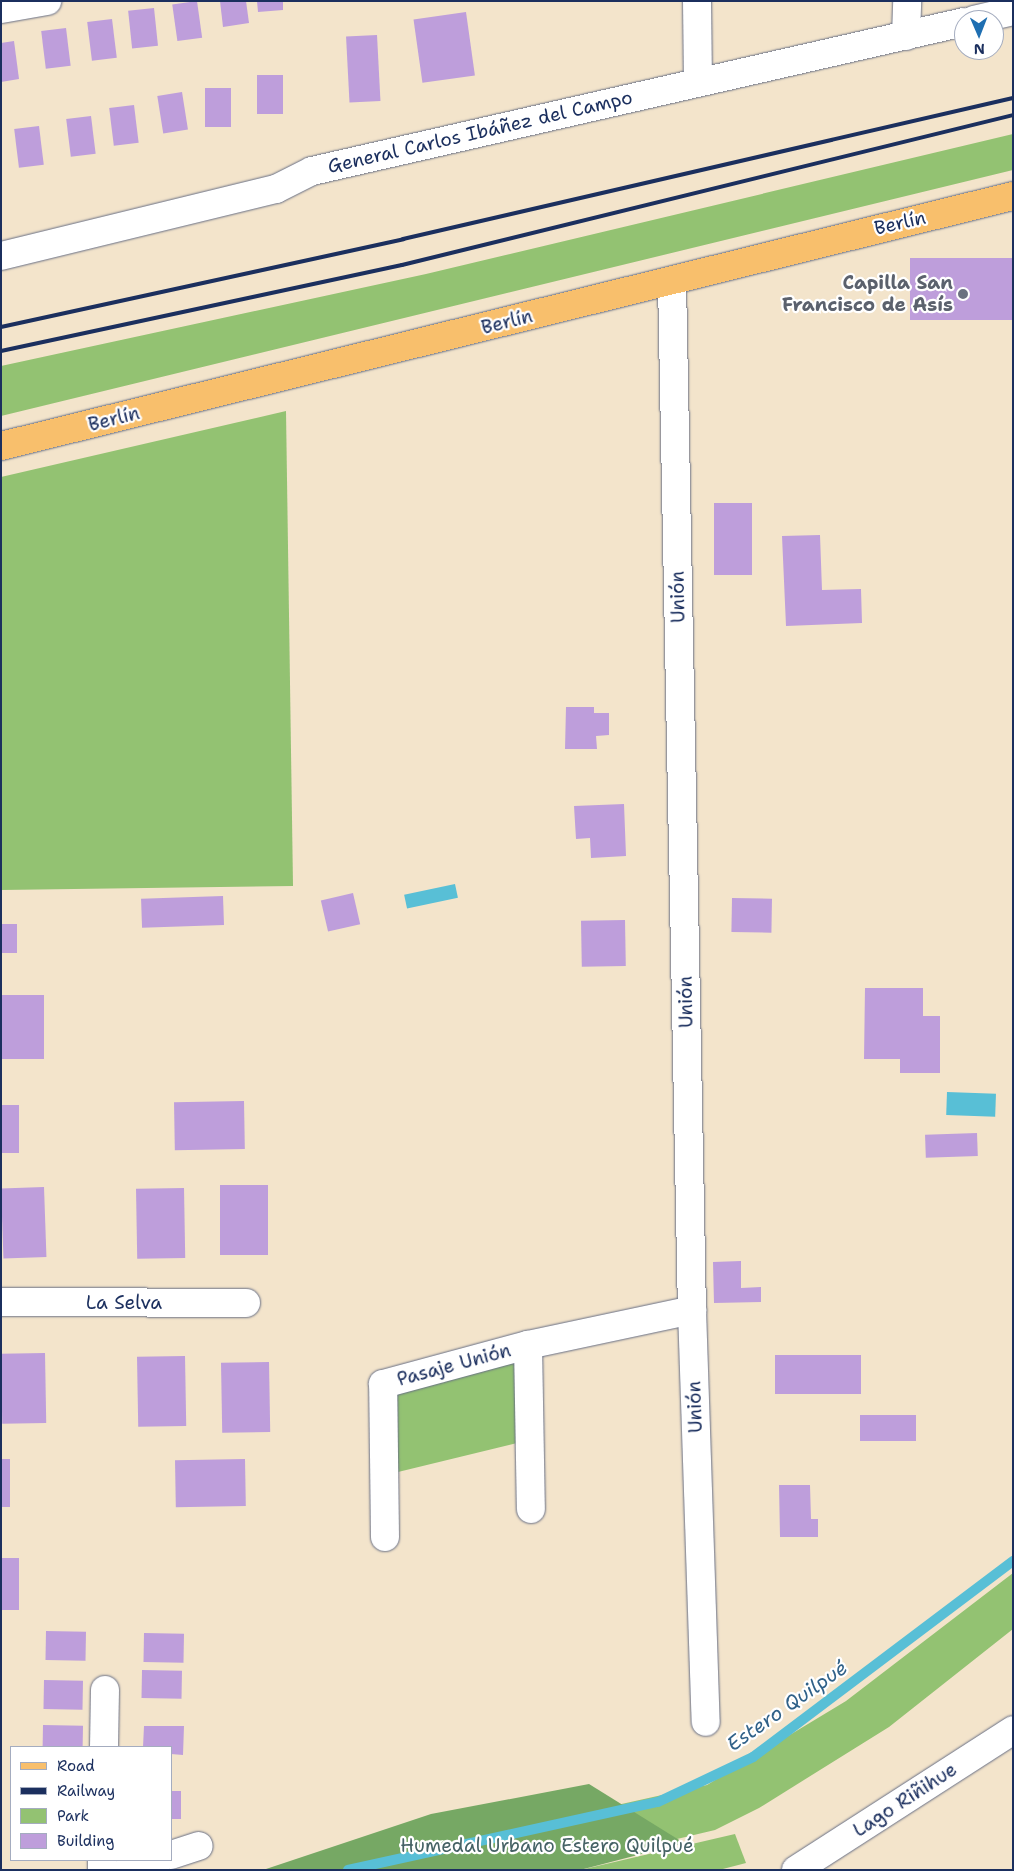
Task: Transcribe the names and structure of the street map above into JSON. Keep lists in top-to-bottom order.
{
  "streets": {
    "main road": ["Berlín"],
    "street": [
      "General Carlos Ibáñez del Campo",
      "Unión",
      "La Selva",
      "Pasaje Unión",
      "Lago Riñihue"
    ]
  },
  "crossings": [
    ["Berlín", "Unión"],
    ["Unión", "Pasaje Unión"]
  ],
  "water": ["Estero Quilpué"],
  "parks": ["Humedal Urbano Estero Quilpué"],
  "places": ["Capilla San Francisco de Asís"],
  "legend": [
    "Road",
    "Railway",
    "Park",
    "Building"
  ],
  "north": "bottom"
}
